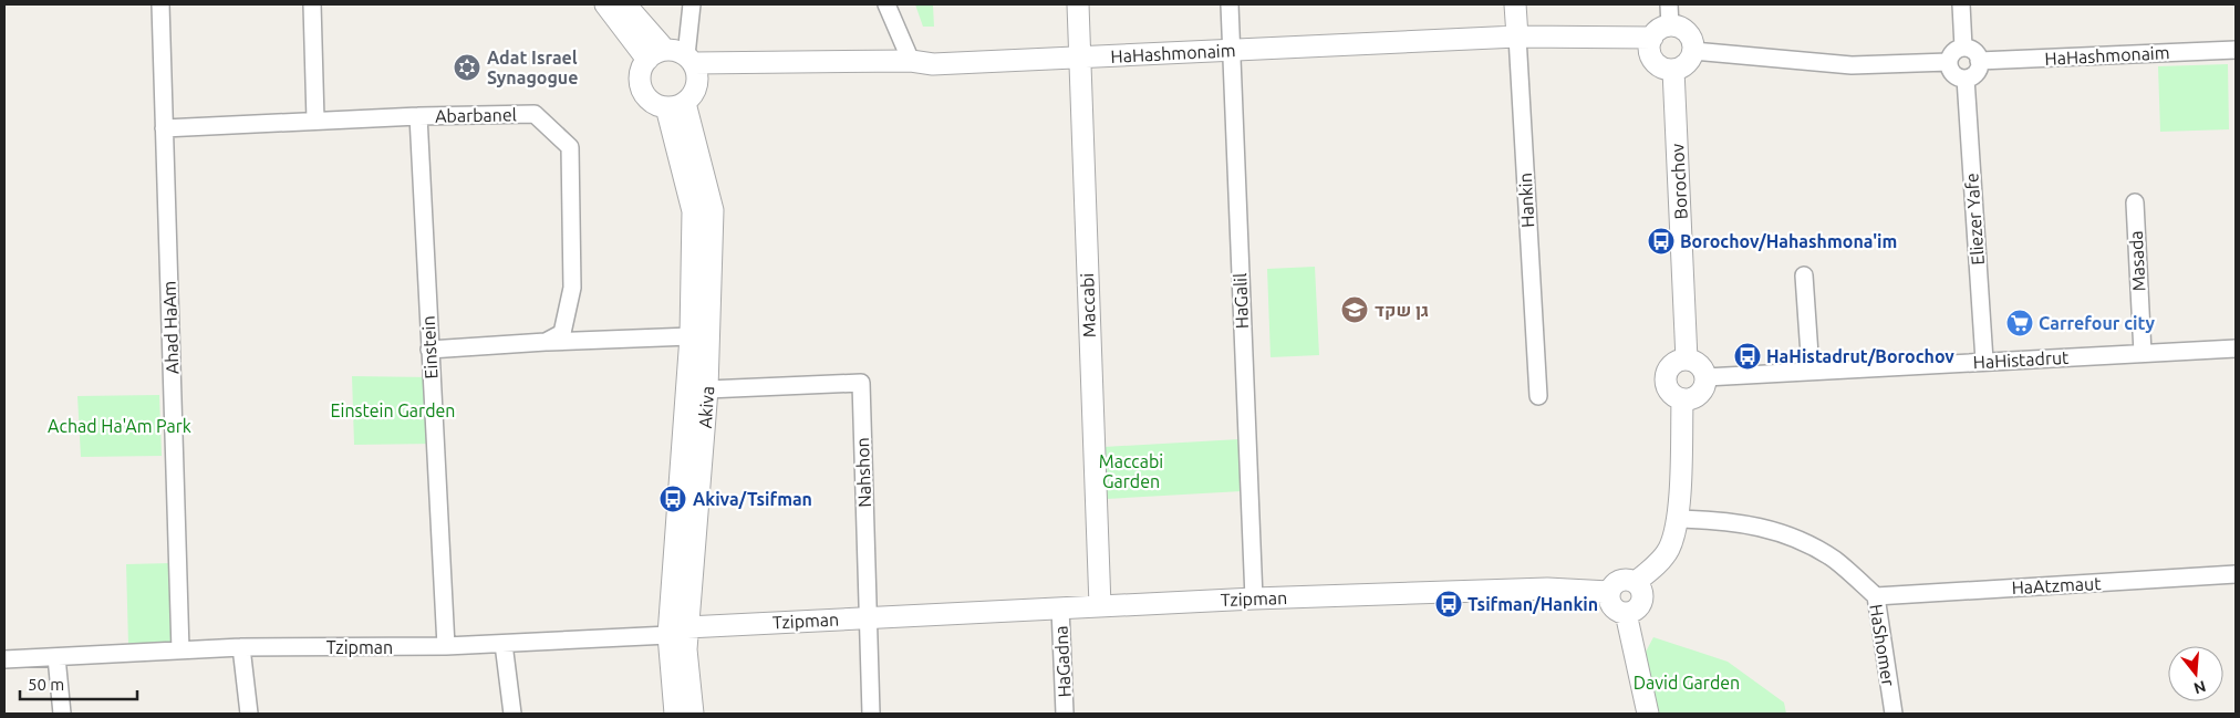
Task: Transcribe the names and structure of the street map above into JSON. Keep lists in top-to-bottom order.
{
  "streets": {
    "street": [
      "HaHashmonaim",
      "Abarbanel",
      "Borochov",
      "Hankin",
      "Eliezer Yafe",
      "Masada",
      "HaGalil",
      "Maccabi",
      "Ahad HaAm",
      "Einstein",
      "HaHistadrut",
      "Akiva",
      "Nahshon",
      "HaAtzmaut",
      "Tzipman",
      "HaShomer",
      "HaGadna"
    ]
  },
  "crossings": [
    ["HaHashmonaim", "Borochov"],
    ["HaHashmonaim", "Hankin"],
    ["HaHashmonaim", "Eliezer Yafe"],
    ["HaHashmonaim", "HaGalil"],
    ["HaHashmonaim", "Maccabi"],
    ["HaHashmonaim", "Akiva"],
    ["Abarbanel", "Ahad HaAm"],
    ["Abarbanel", "Einstein"],
    ["Borochov", "HaHistadrut"],
    ["Eliezer Yafe", "HaHistadrut"],
    ["Masada", "HaHistadrut"],
    ["HaGalil", "Tzipman"],
    ["Maccabi", "Tzipman"],
    ["Ahad HaAm", "Tzipman"],
    ["Einstein", "Tzipman"],
    ["Akiva", "Nahshon"],
    ["Akiva", "Tzipman"],
    ["Nahshon", "Tzipman"],
    ["HaAtzmaut", "HaShomer"],
    ["Tzipman", "HaGadna"]
  ],
  "parks": [
    "Einstein Garden",
    "Achad Ha'Am Park",
    "Maccabi Garden",
    "David Garden"
  ],
  "places": {
    "synagogue": ["Adat Israel Synagogue"],
    "bus stop": [
      "Borochov/Hahashmona'im",
      "HaHistadrut/Borochov",
      "Akiva/Tsifman",
      "Tsifman/Hankin"
    ],
    "school or university": ["גן שקד"],
    "supermarket": ["Carrefour city"]
  },
  "scale_bar": "50 m",
  "north": "bottom"
}
